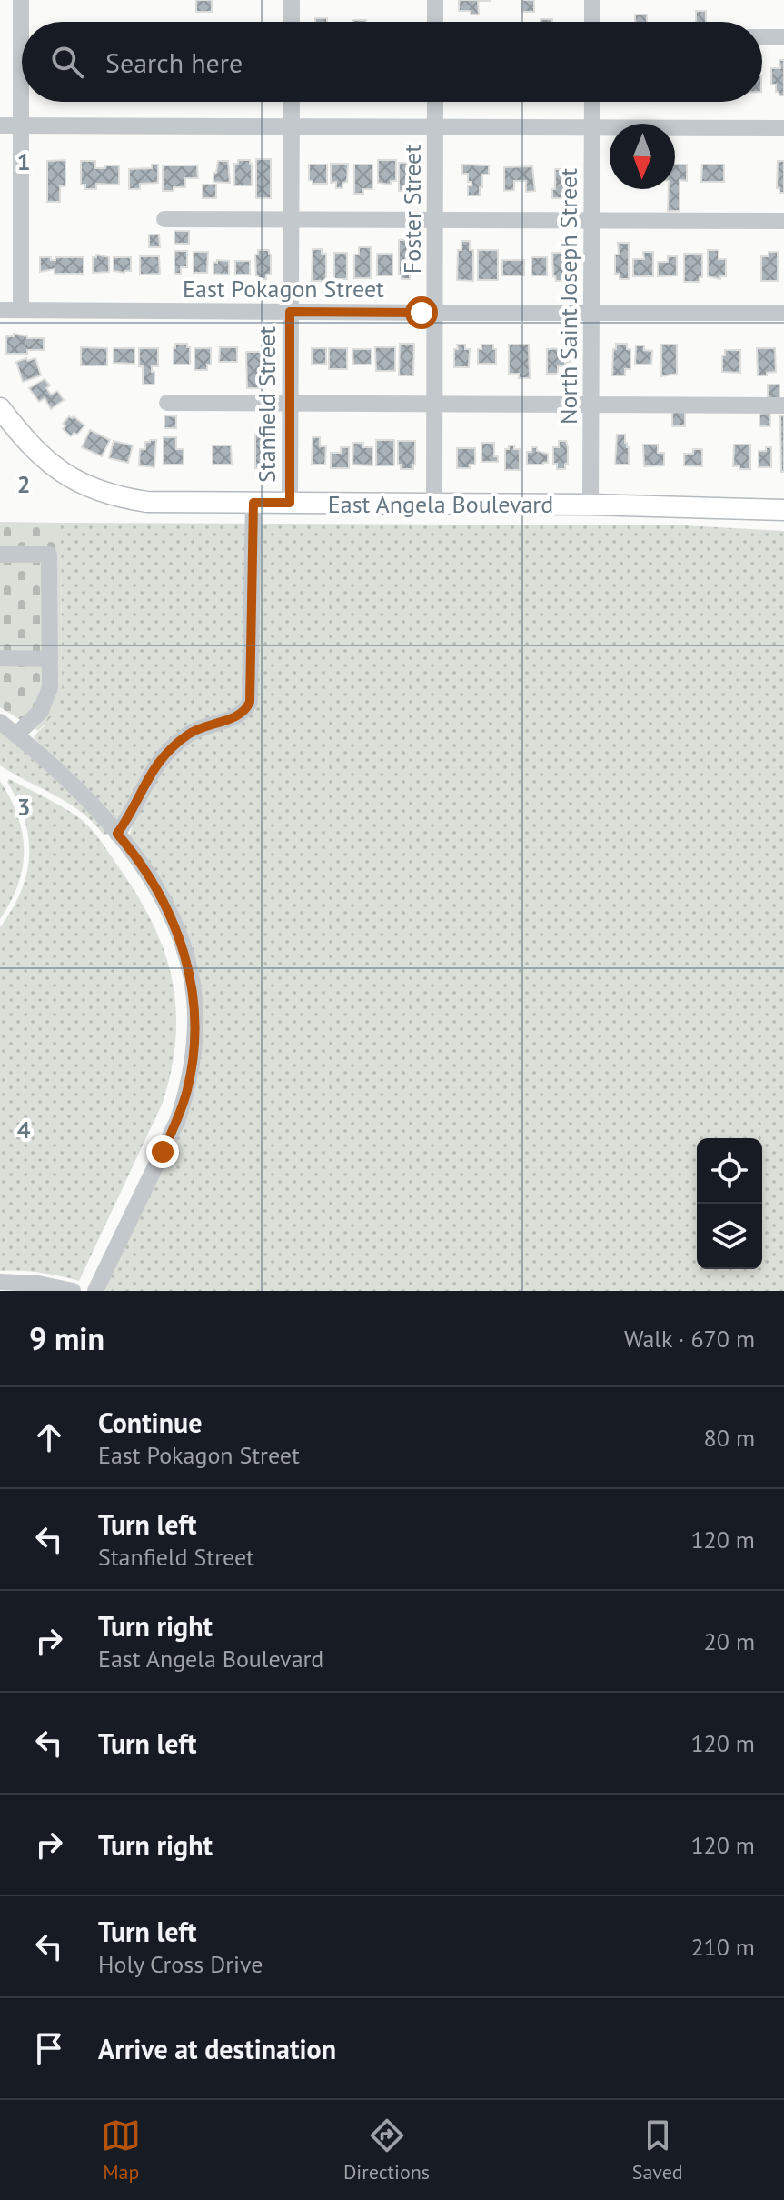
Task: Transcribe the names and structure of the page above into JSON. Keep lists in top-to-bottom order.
{
  "streets": {
    "main road": ["East Angela Boulevard"],
    "street": [
      "Foster Street",
      "East Pokagon Street",
      "North Saint Joseph Street",
      "Stanfield Street"
    ]
  },
  "crossings": [
    ["Foster Street", "East Pokagon Street"],
    ["Foster Street", "East Angela Boulevard"],
    ["East Pokagon Street", "North Saint Joseph Street"],
    ["East Pokagon Street", "Stanfield Street"],
    ["North Saint Joseph Street", "East Angela Boulevard"],
    ["Stanfield Street", "East Angela Boulevard"]
  ],
  "north": "bottom",
  "page": {
    "search": "Search here",
    "heading": ["9 min", "Walk · 670 m"],
    "list": [
      ["Continue", "East Pokagon Street", "80 m"],
      ["Turn left", "Stanfield Street", "120 m"],
      ["Turn right", "East Angela Boulevard", "20 m"],
      ["Turn left", "120 m"],
      ["Turn right", "120 m"],
      ["Turn left", "Holy Cross Drive", "210 m"],
      "Arrive at destination"
    ],
    "nav": ["Map", "Directions", "Saved"]
  },
  "grid": {
    "rows": [
      "1",
      "2",
      "3",
      "4"
    ]
  }
}
